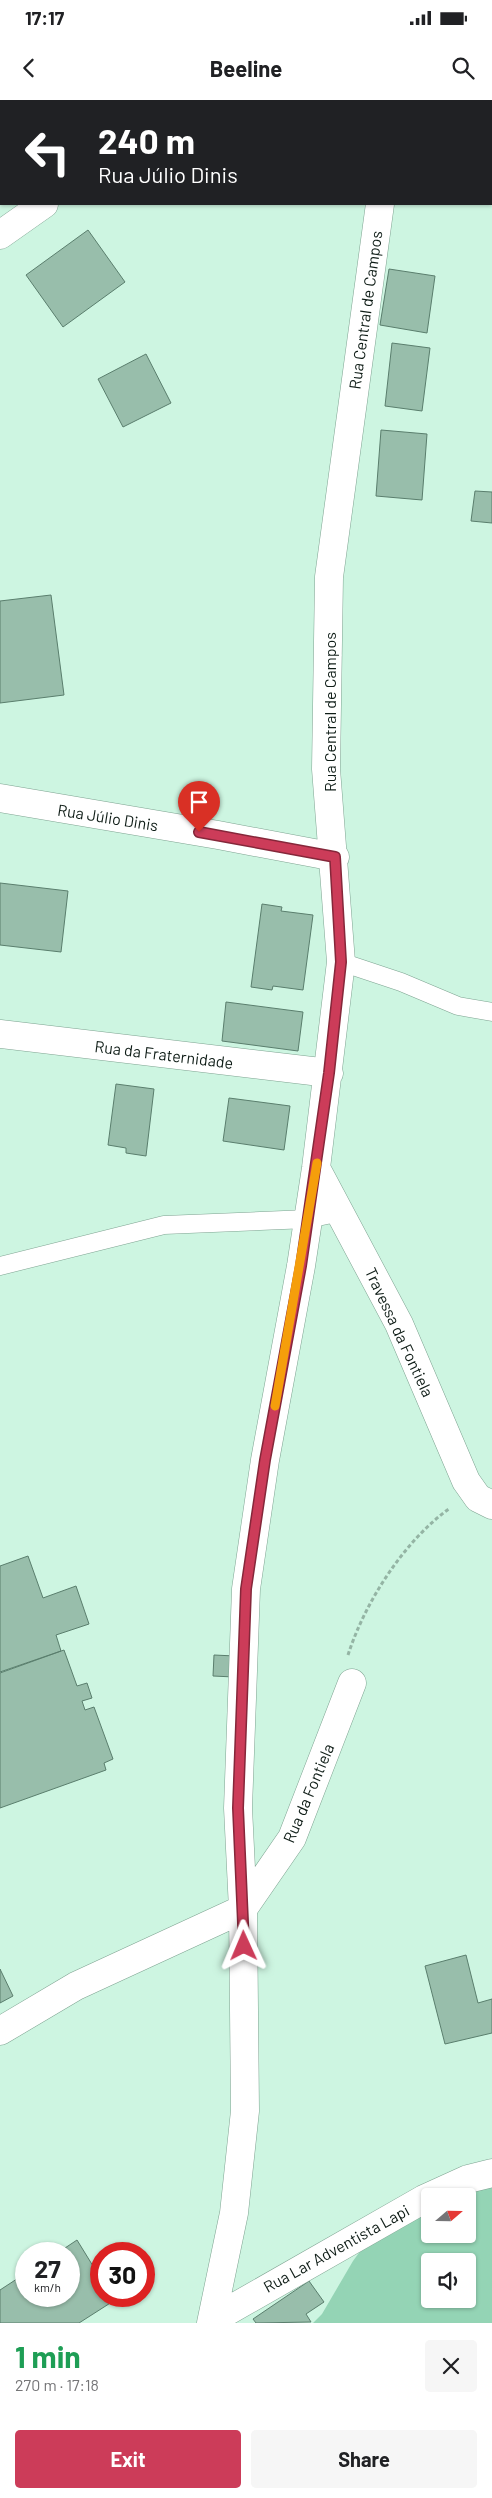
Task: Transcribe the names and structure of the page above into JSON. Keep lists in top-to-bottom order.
{
  "streets": {
    "street": [
      "Rua Central de Campos",
      "Rua Júlio Dinis",
      "Rua da Fraternidade",
      "Travessa da Fontiela",
      "Rua da Fontiela",
      "Rua Lar Adventista Lapi"
    ]
  },
  "crossings": [
    ["Rua Central de Campos", "Rua Júlio Dinis"],
    ["Rua Central de Campos", "Rua da Fraternidade"],
    ["Rua Central de Campos", "Travessa da Fontiela"],
    ["Rua Central de Campos", "Rua da Fontiela"],
    ["Rua Central de Campos", "Rua Lar Adventista Lapi"]
  ],
  "north": "right",
  "page": {
    "status": "17:17",
    "header": "Beeline",
    "turn": ["240 m", "Rua Júlio Dinis"],
    "speed": "27 km/h",
    "limit": "30",
    "heading": ["1 min", "270 m · 17:18"],
    "buttons": ["Exit", "Share"]
  }
}
